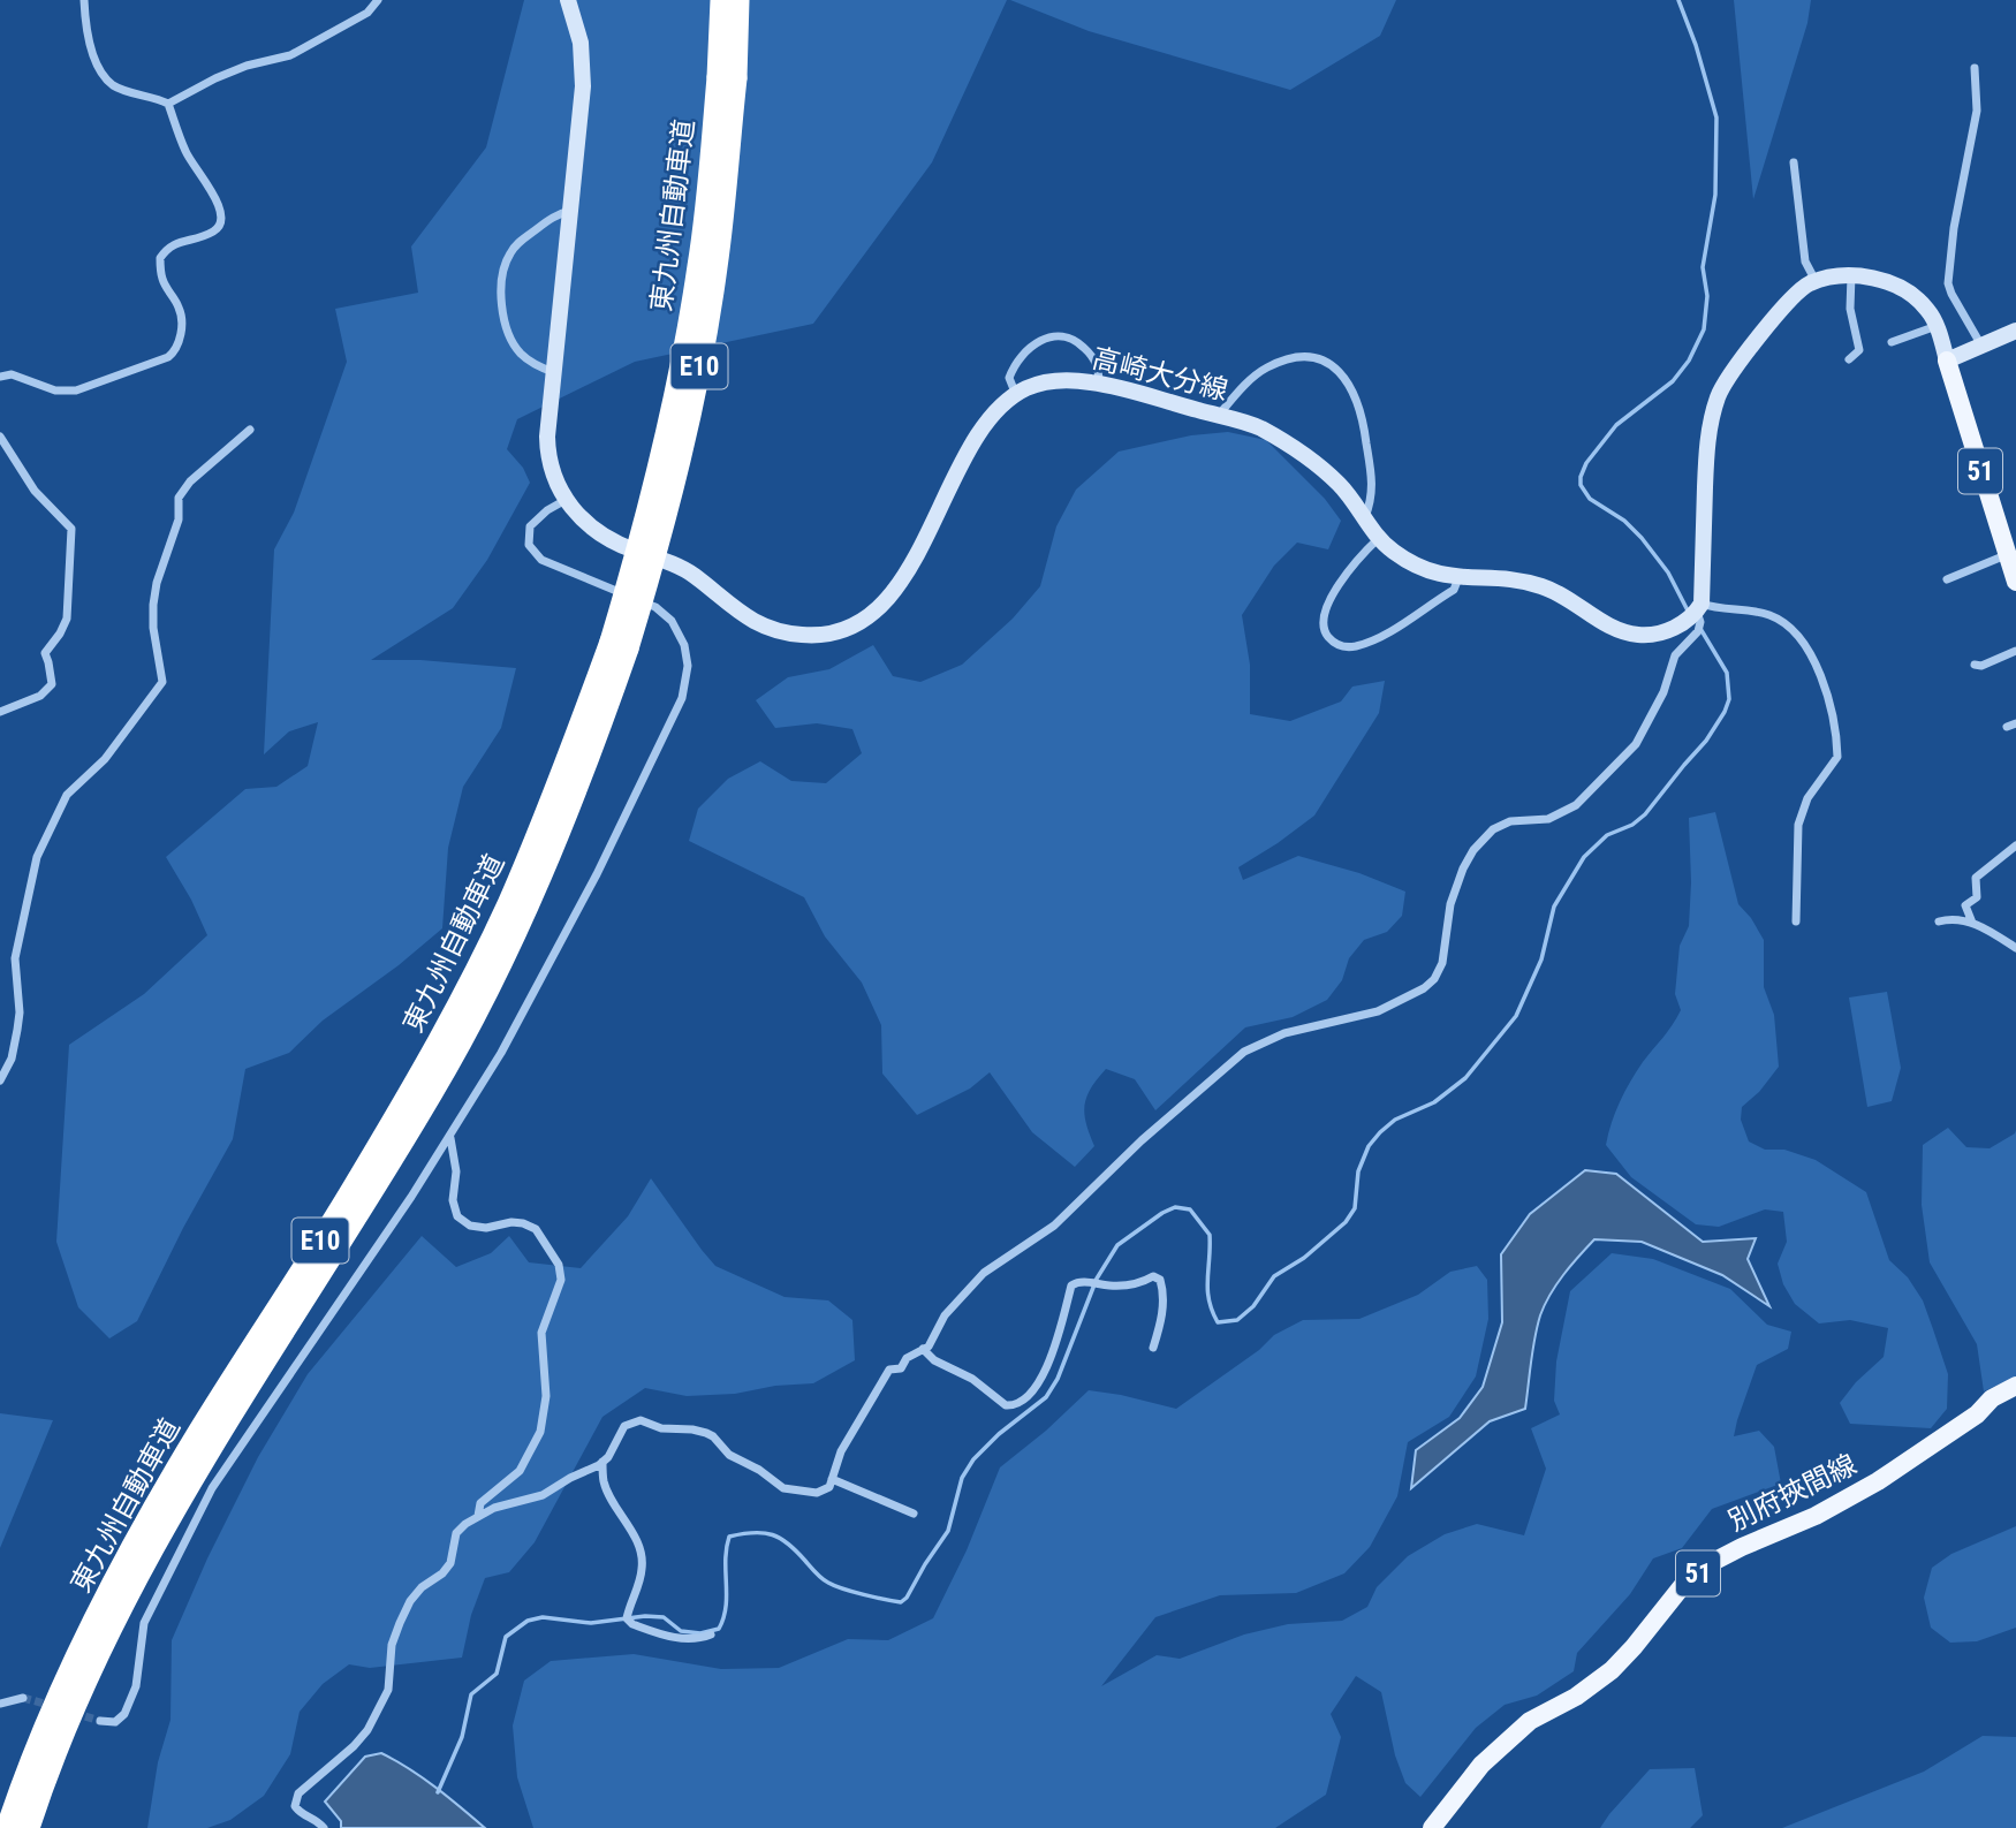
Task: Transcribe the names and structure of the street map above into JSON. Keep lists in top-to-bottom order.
{
  "streets": {
    "highway": ["東九州自動車道", "E10"],
    "main road": ["高崎大分線", "51", "別府挾間線"]
  }
}
